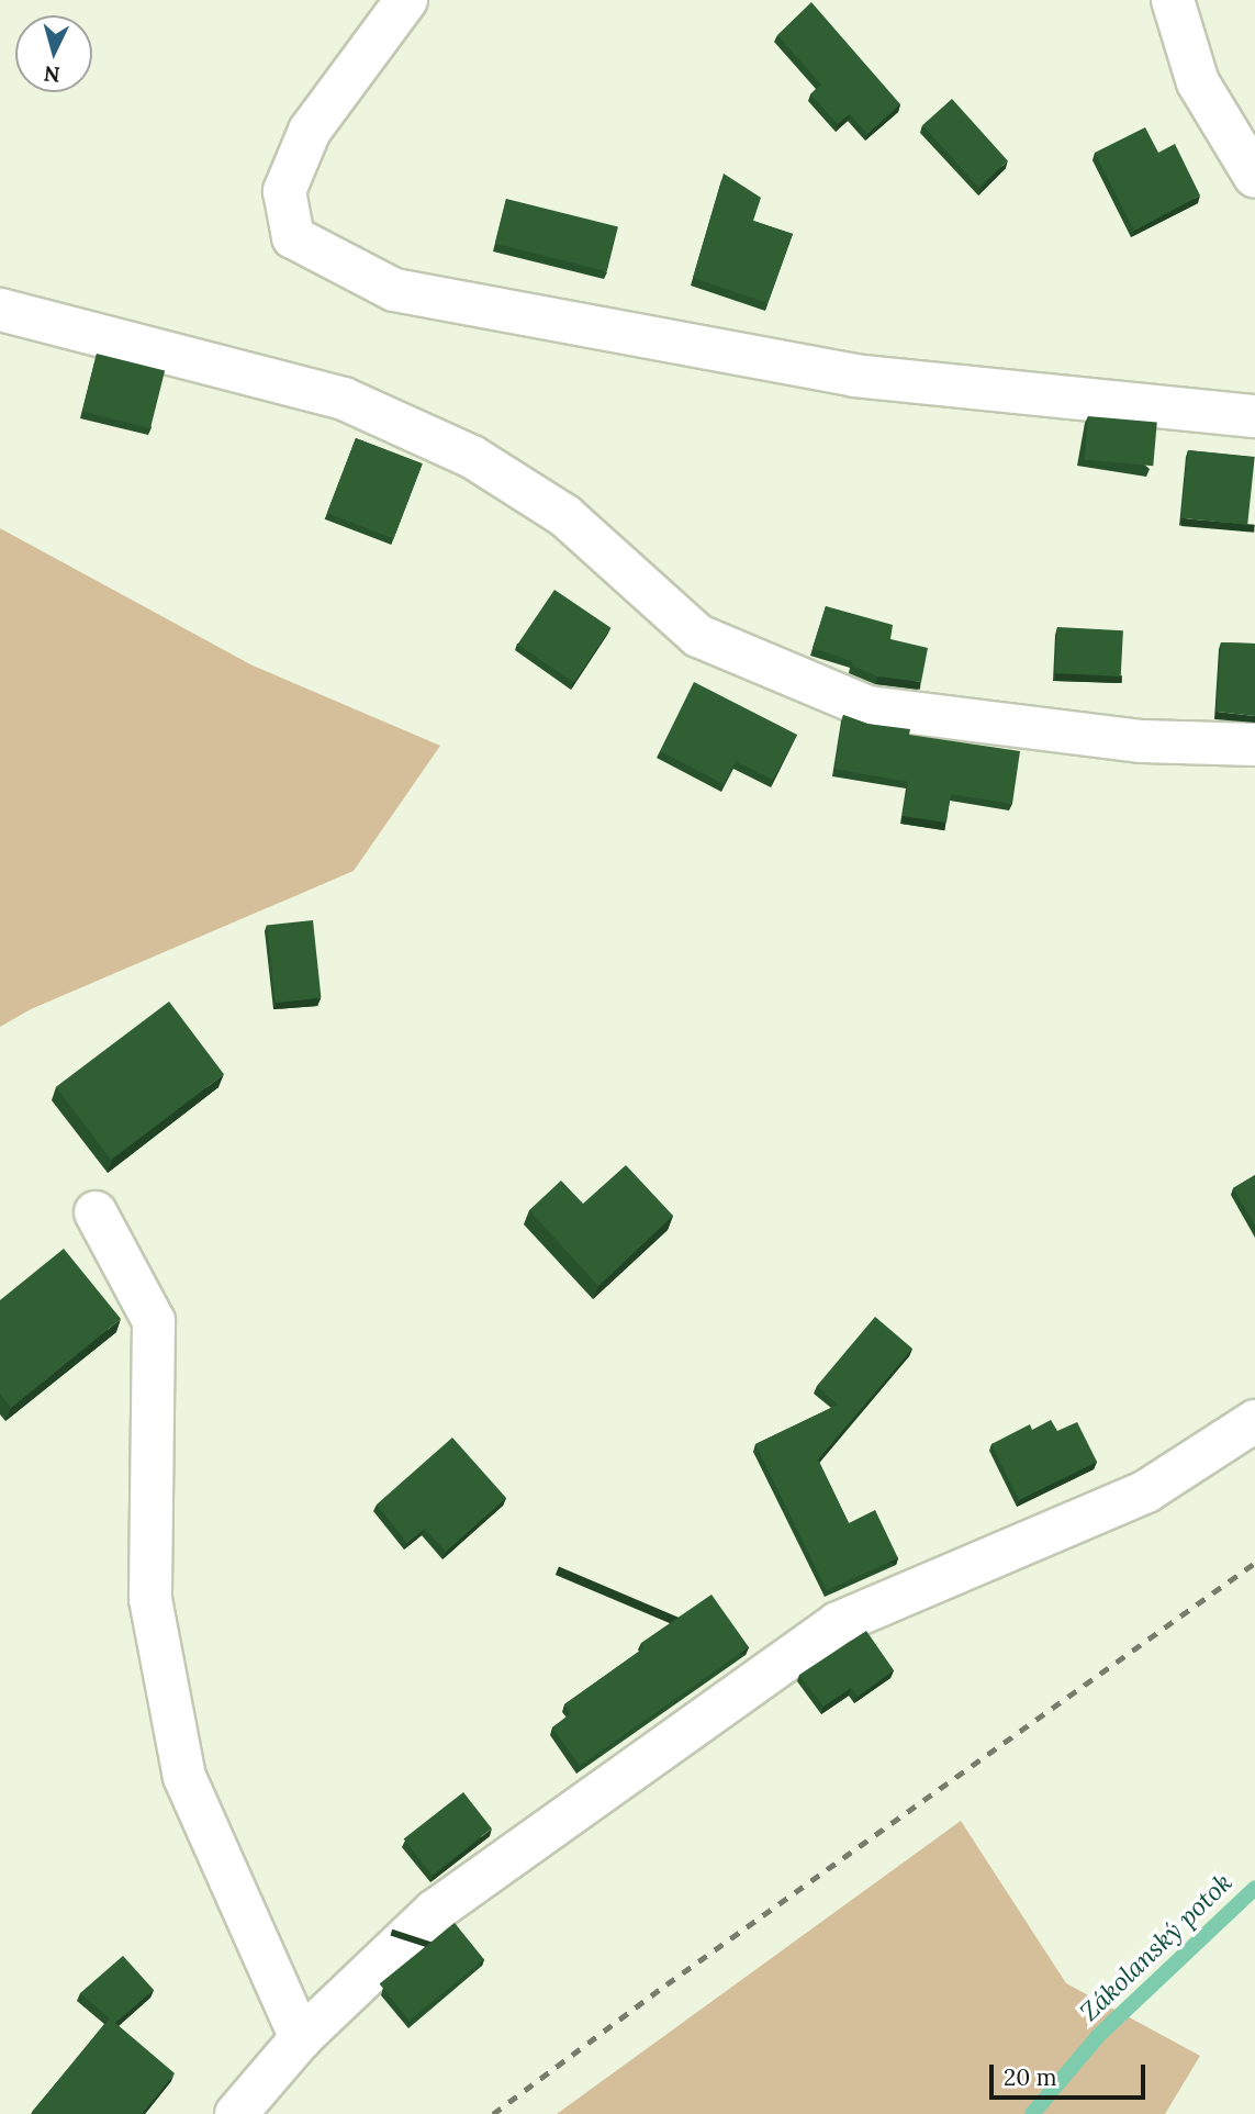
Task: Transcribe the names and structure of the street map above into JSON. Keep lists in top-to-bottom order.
{
  "water": ["Zákolanský potok"],
  "scale_bar": "20 m",
  "north": "bottom"
}
